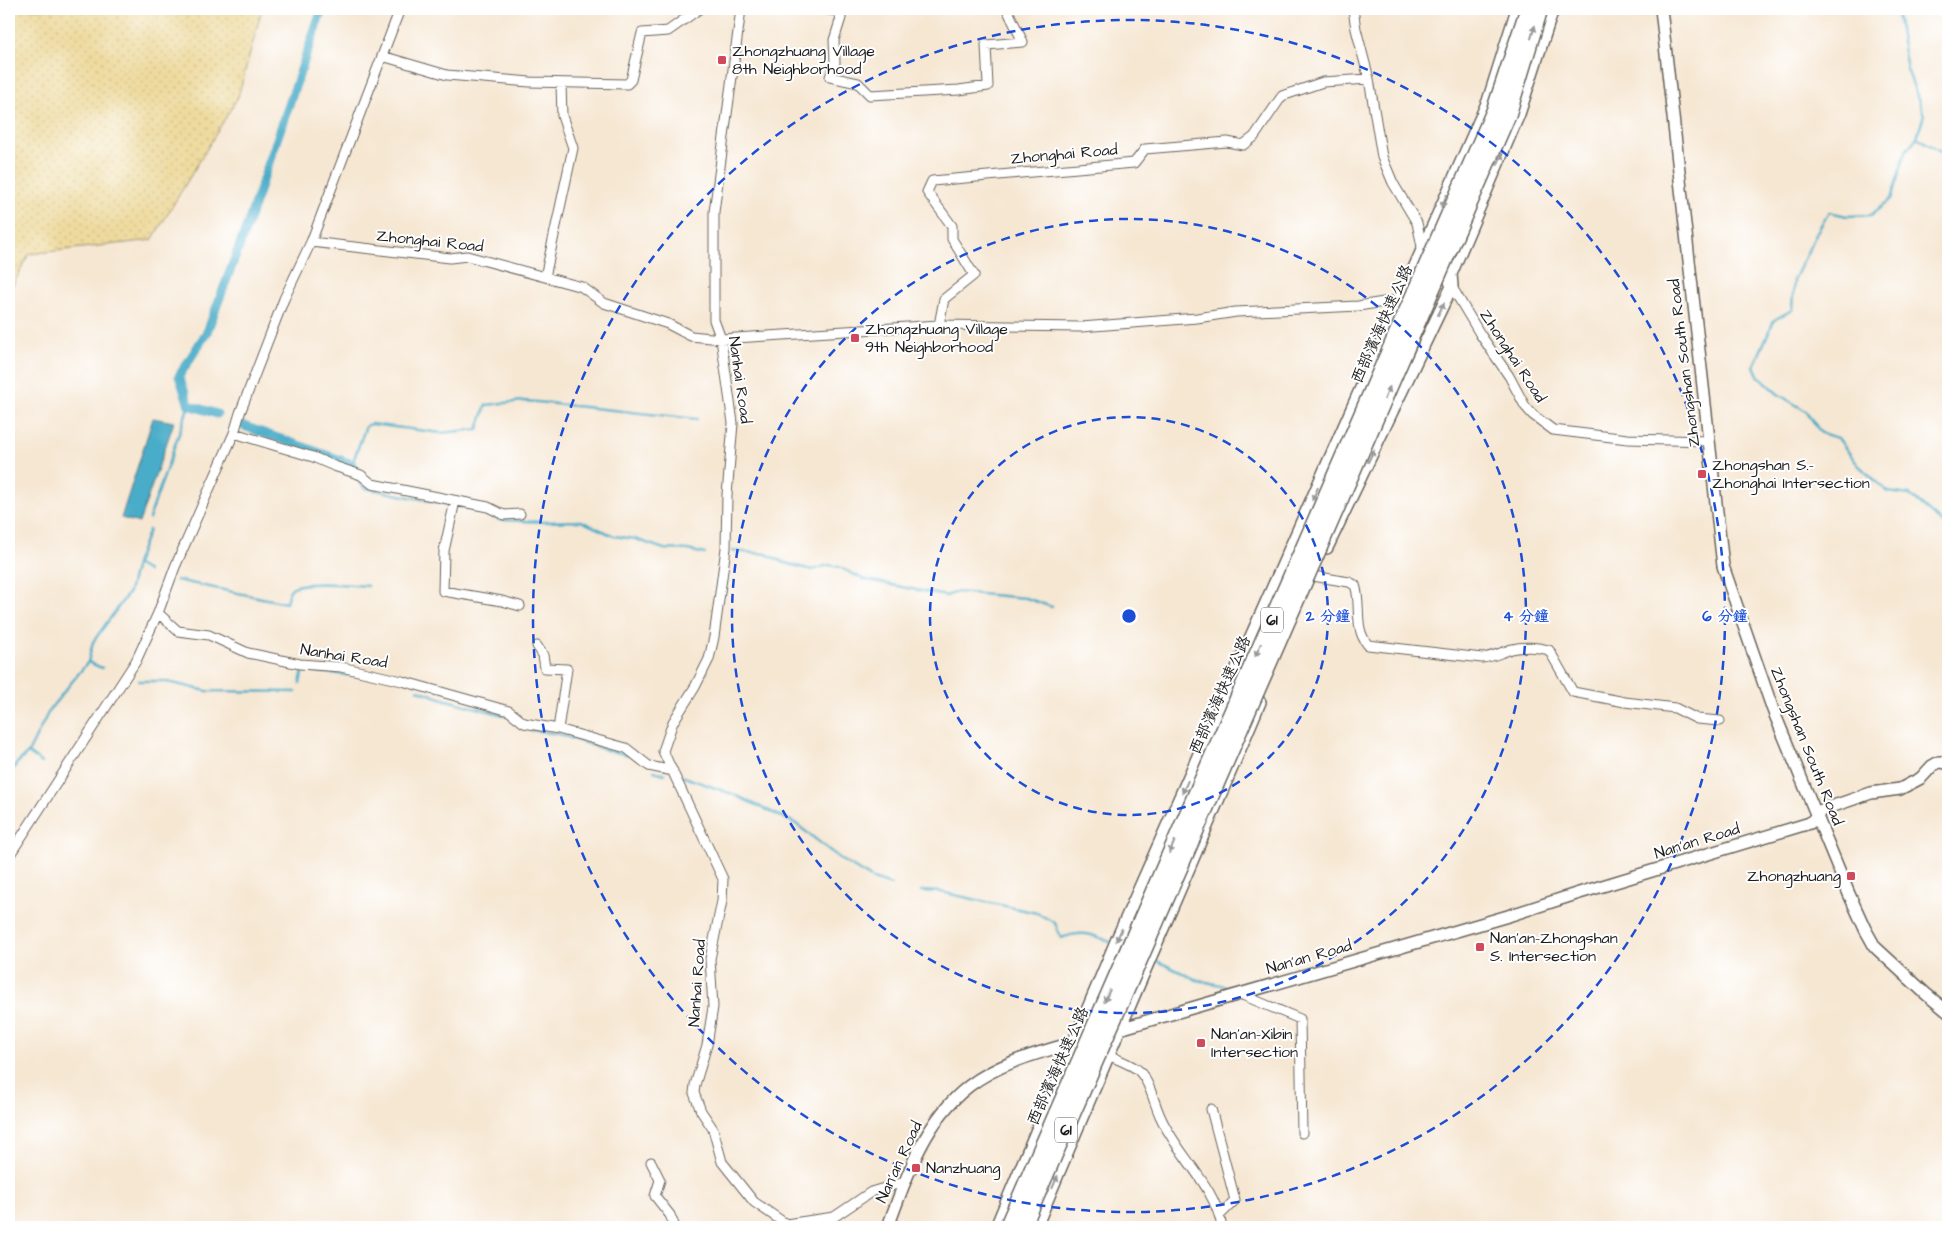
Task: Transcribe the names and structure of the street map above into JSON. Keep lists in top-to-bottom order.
{
  "streets": {
    "highway": ["西部濱海快速公路", "61"],
    "street": [
      "Zhonghai Road",
      "Zhongshan South Road",
      "Nanhai Road",
      "Nan'an Road"
    ]
  },
  "crossings": [
    ["Zhonghai Road", "Zhongshan South Road"],
    ["Zhonghai Road", "Nanhai Road"],
    ["Zhongshan South Road", "Nan'an Road"],
    ["Nanhai Road", "Nan'an Road"]
  ],
  "places": {
    "transit": [
      "Zhongzhuang Village 8th Neighborhood",
      "Zhongzhuang Village 9th Neighborhood",
      "Zhongshan S.- Zhonghai Intersection",
      "Zhongzhuang",
      "Nan'an-Zhongshan S. Intersection",
      "Nan'an-Xibin Intersection",
      "Nanzhuang"
    ]
  },
  "rings": ["2 分鐘", "4 分鐘", "6 分鐘"]
}
